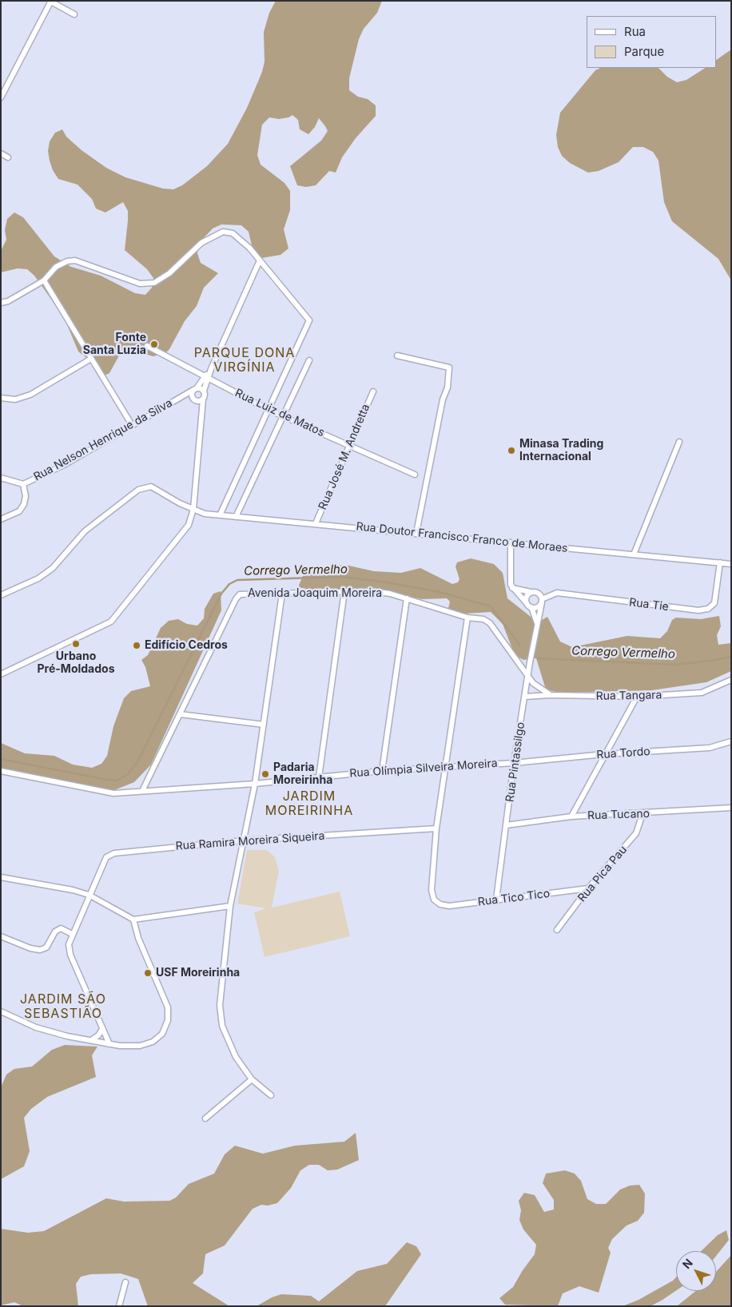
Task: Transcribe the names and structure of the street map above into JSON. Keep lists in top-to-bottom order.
{
  "streets": {
    "street": [
      "Rua Luiz de Matos",
      "Rua Nelson Henrique da Silva",
      "Rua José M. Andretta",
      "Rua Doutor Francisco Franco de Moraes",
      "Avenida Joaquim Moreira",
      "Rua Tie",
      "Rua Tangara",
      "Rua Tordo",
      "Rua Pintassilgo",
      "Rua Olímpia Silveira Moreira",
      "Rua Tucano",
      "Rua Ramira Moreira Siqueira",
      "Rua Pica Pau",
      "Rua Tico Tico"
    ]
  },
  "crossings": [
    ["Rua Luiz de Matos", "Rua José M. Andretta"],
    ["Rua José M. Andretta", "Rua Doutor Francisco Franco de Moraes"],
    ["Rua Doutor Francisco Franco de Moraes", "Rua Tie"],
    ["Avenida Joaquim Moreira", "Rua Tangara"],
    ["Avenida Joaquim Moreira", "Rua Pintassilgo"],
    ["Avenida Joaquim Moreira", "Rua Olímpia Silveira Moreira"],
    ["Rua Tie", "Rua Pintassilgo"],
    ["Rua Tangara", "Rua Pintassilgo"],
    ["Rua Tordo", "Rua Pintassilgo"],
    ["Rua Tordo", "Rua Olímpia Silveira Moreira"],
    ["Rua Pintassilgo", "Rua Olímpia Silveira Moreira"],
    ["Rua Pintassilgo", "Rua Tucano"],
    ["Rua Pintassilgo", "Rua Tico Tico"],
    ["Rua Tucano", "Rua Pica Pau"],
    ["Rua Ramira Moreira Siqueira", "Rua Tico Tico"],
    ["Rua Pica Pau", "Rua Tico Tico"]
  ],
  "districts": ["PARQUE DONA VIRGÍNIA", "JARDIM MOREIRINHA", "JARDIM SÃO SEBASTIÃO"],
  "water": ["Corrego Vermelho"],
  "places": [
    "Fonte Santa Luzia",
    "Minasa Trading Internacional",
    "Urbano Pré-Moldados",
    "Edifício Cedros",
    "Padaria Moreirinha",
    "USF Moreirinha"
  ],
  "legend": ["Rua", "Parque"],
  "north": "top left"
}
